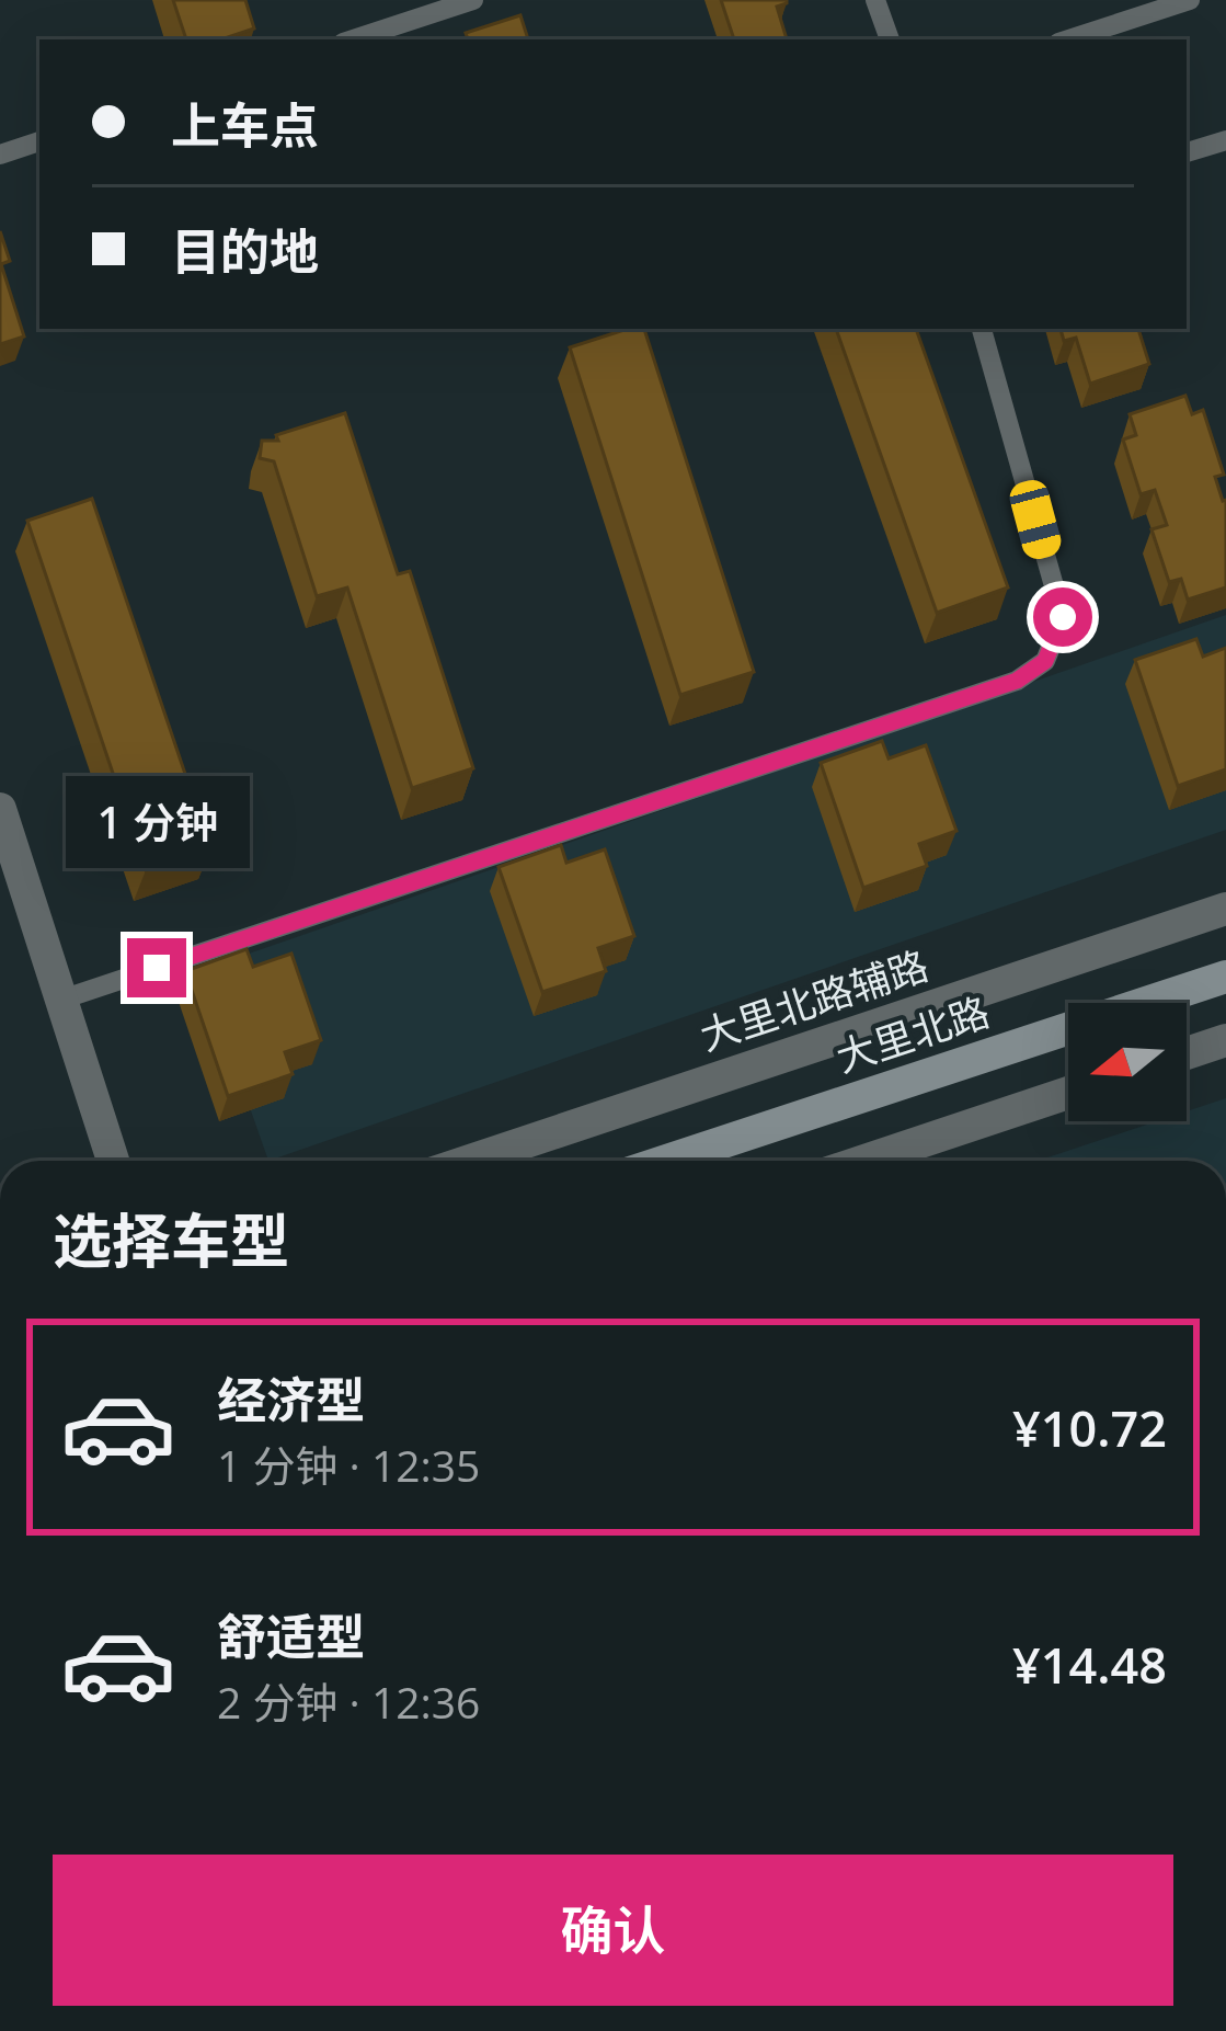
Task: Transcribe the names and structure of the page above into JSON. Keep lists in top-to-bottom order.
{
  "streets": {
    "main road": ["大里北路"],
    "street": ["大里北路辅路"]
  },
  "north": "left",
  "page": {
    "banner": ["上车点", "目的地"],
    "bubble": "1 分钟",
    "heading": "选择车型",
    "list": [
      {
        "name": "经济型",
        "note": "1 分钟 · 12:35",
        "value": "¥10.72"
      },
      {
        "name": "舒适型",
        "note": "2 分钟 · 12:36",
        "value": "¥14.48"
      }
    ],
    "buttons": "确认"
  }
}
